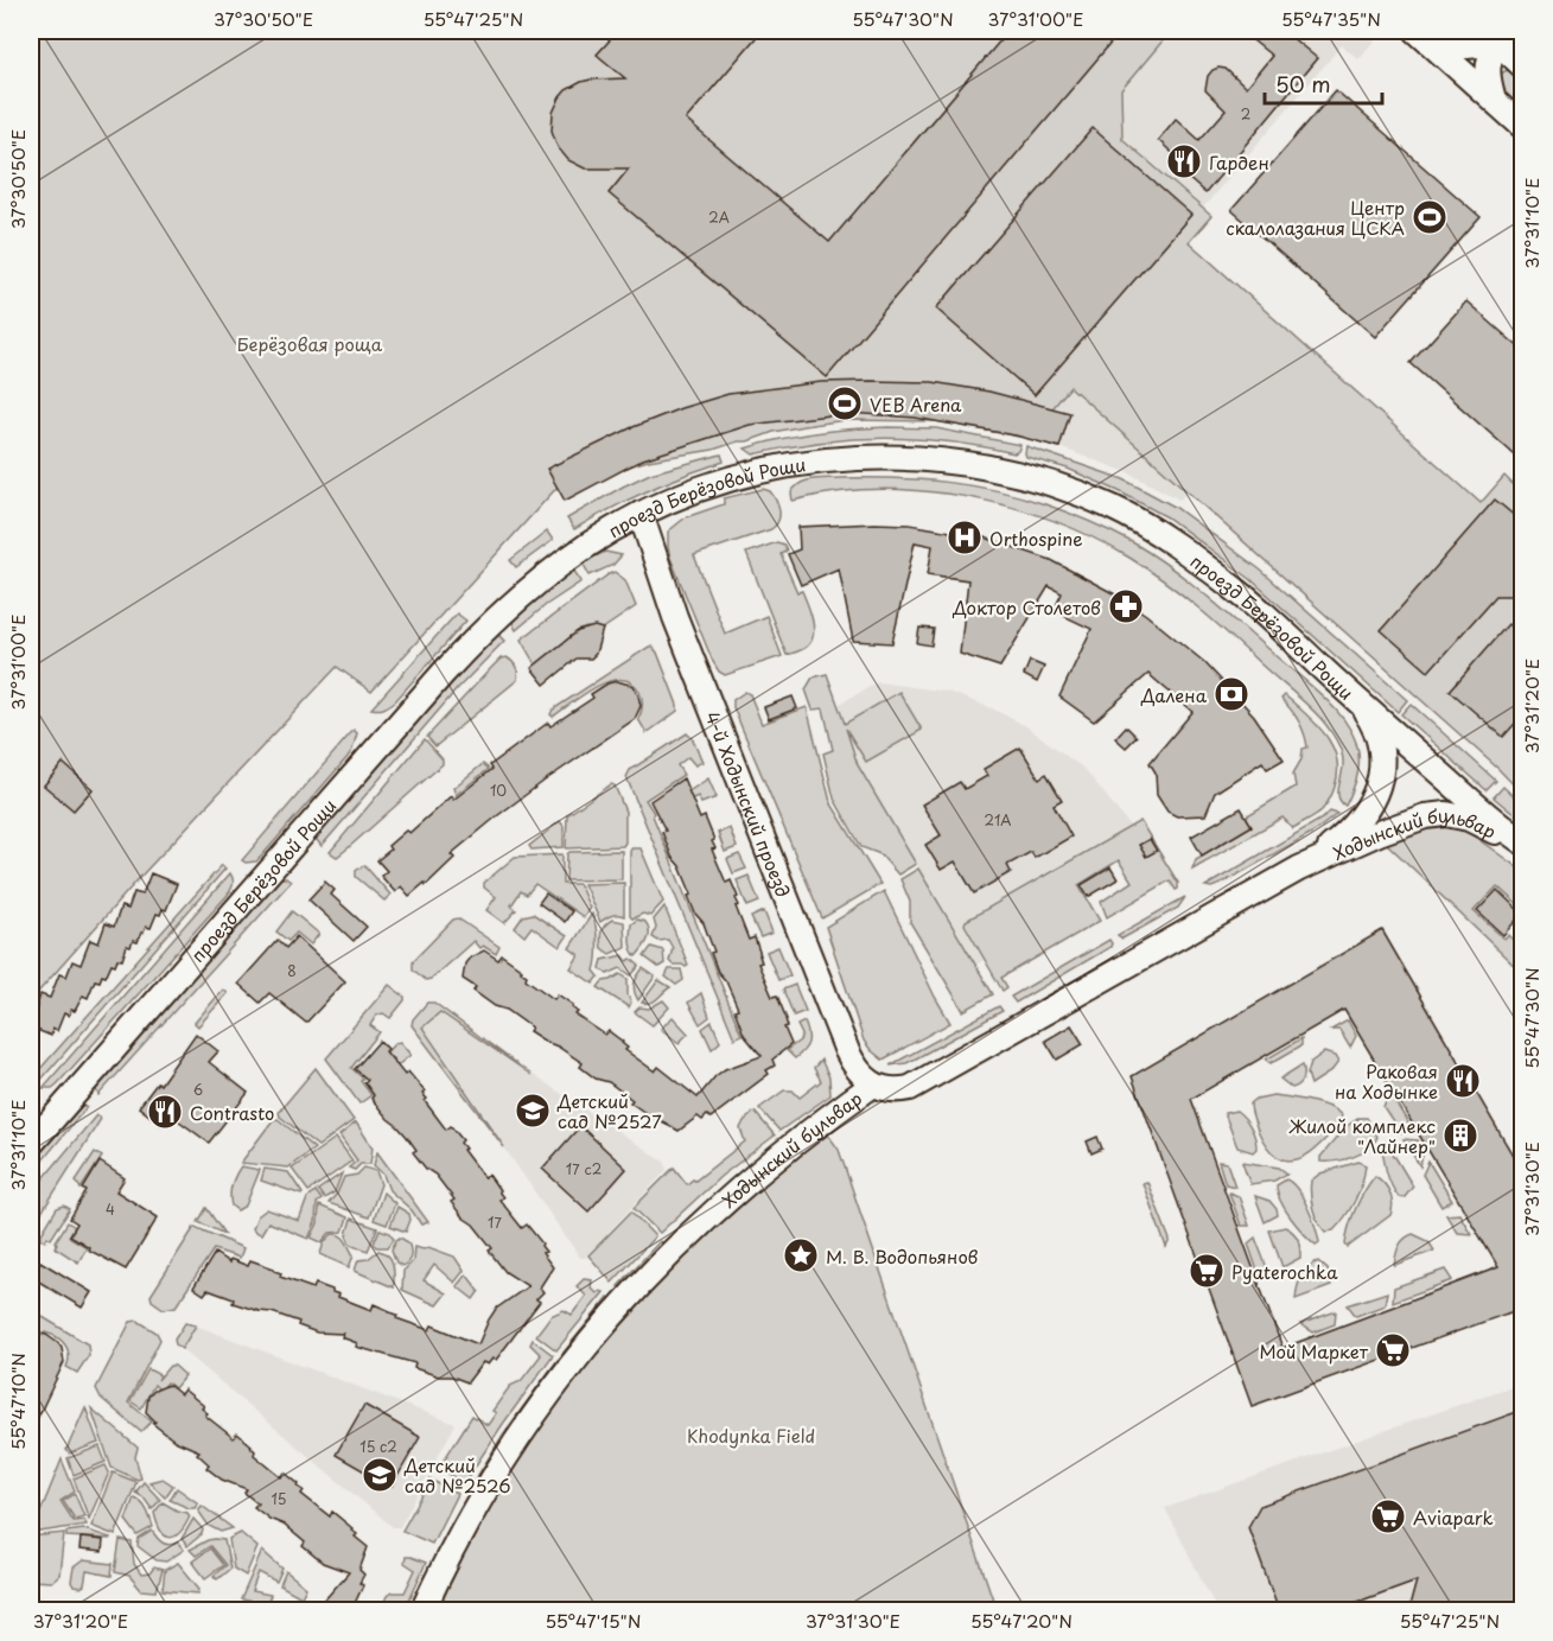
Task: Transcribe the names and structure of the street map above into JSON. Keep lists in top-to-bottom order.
{
  "streets": {
    "street": ["проезд Берёзовой Рощи", "4-й Ходынский проезд", "Ходынский бульвар"]
  },
  "crossings": [
    ["проезд Берёзовой Рощи", "4-й Ходынский проезд"],
    ["проезд Берёзовой Рощи", "Ходынский бульвар"],
    ["4-й Ходынский проезд", "Ходынский бульвар"]
  ],
  "parks": ["Берёзовая роща", "Khodynka Field"],
  "places": {
    "restaurant": ["Гарден", "Раковая на Ходынке", "Contrasto"],
    "sports": ["Центр скалолазания ЦСКА", "VEB Arena"],
    "hospital": ["Orthospine"],
    "pharmacy": ["Доктор Столетов"],
    "bank": ["Далена"],
    "school or university": ["Детский сад №2527", "Детский сад №2526"],
    "building": ["Жилой комплекс \"Лайнер\""],
    "place": ["М. В. Водопьянов"],
    "supermarket": ["Pyaterochka", "Мой Маркет", "Aviapark"]
  },
  "house_numbers": [
    "2",
    "2А",
    "10",
    "21А",
    "8",
    "6",
    "17 с2",
    "4",
    "17",
    "15 с2",
    "15"
  ],
  "scale_bar": "50 m",
  "coordinates": [
    "37°30'50\"E",
    "55°47'25\"N",
    "55°47'30\"N",
    "37°31'00\"E",
    "55°47'35\"N",
    "37°31'10\"E",
    "37°31'20\"E",
    "37°31'30\"E",
    "55°47'10\"N",
    "55°47'15\"N",
    "55°47'20\"N"
  ]
}
